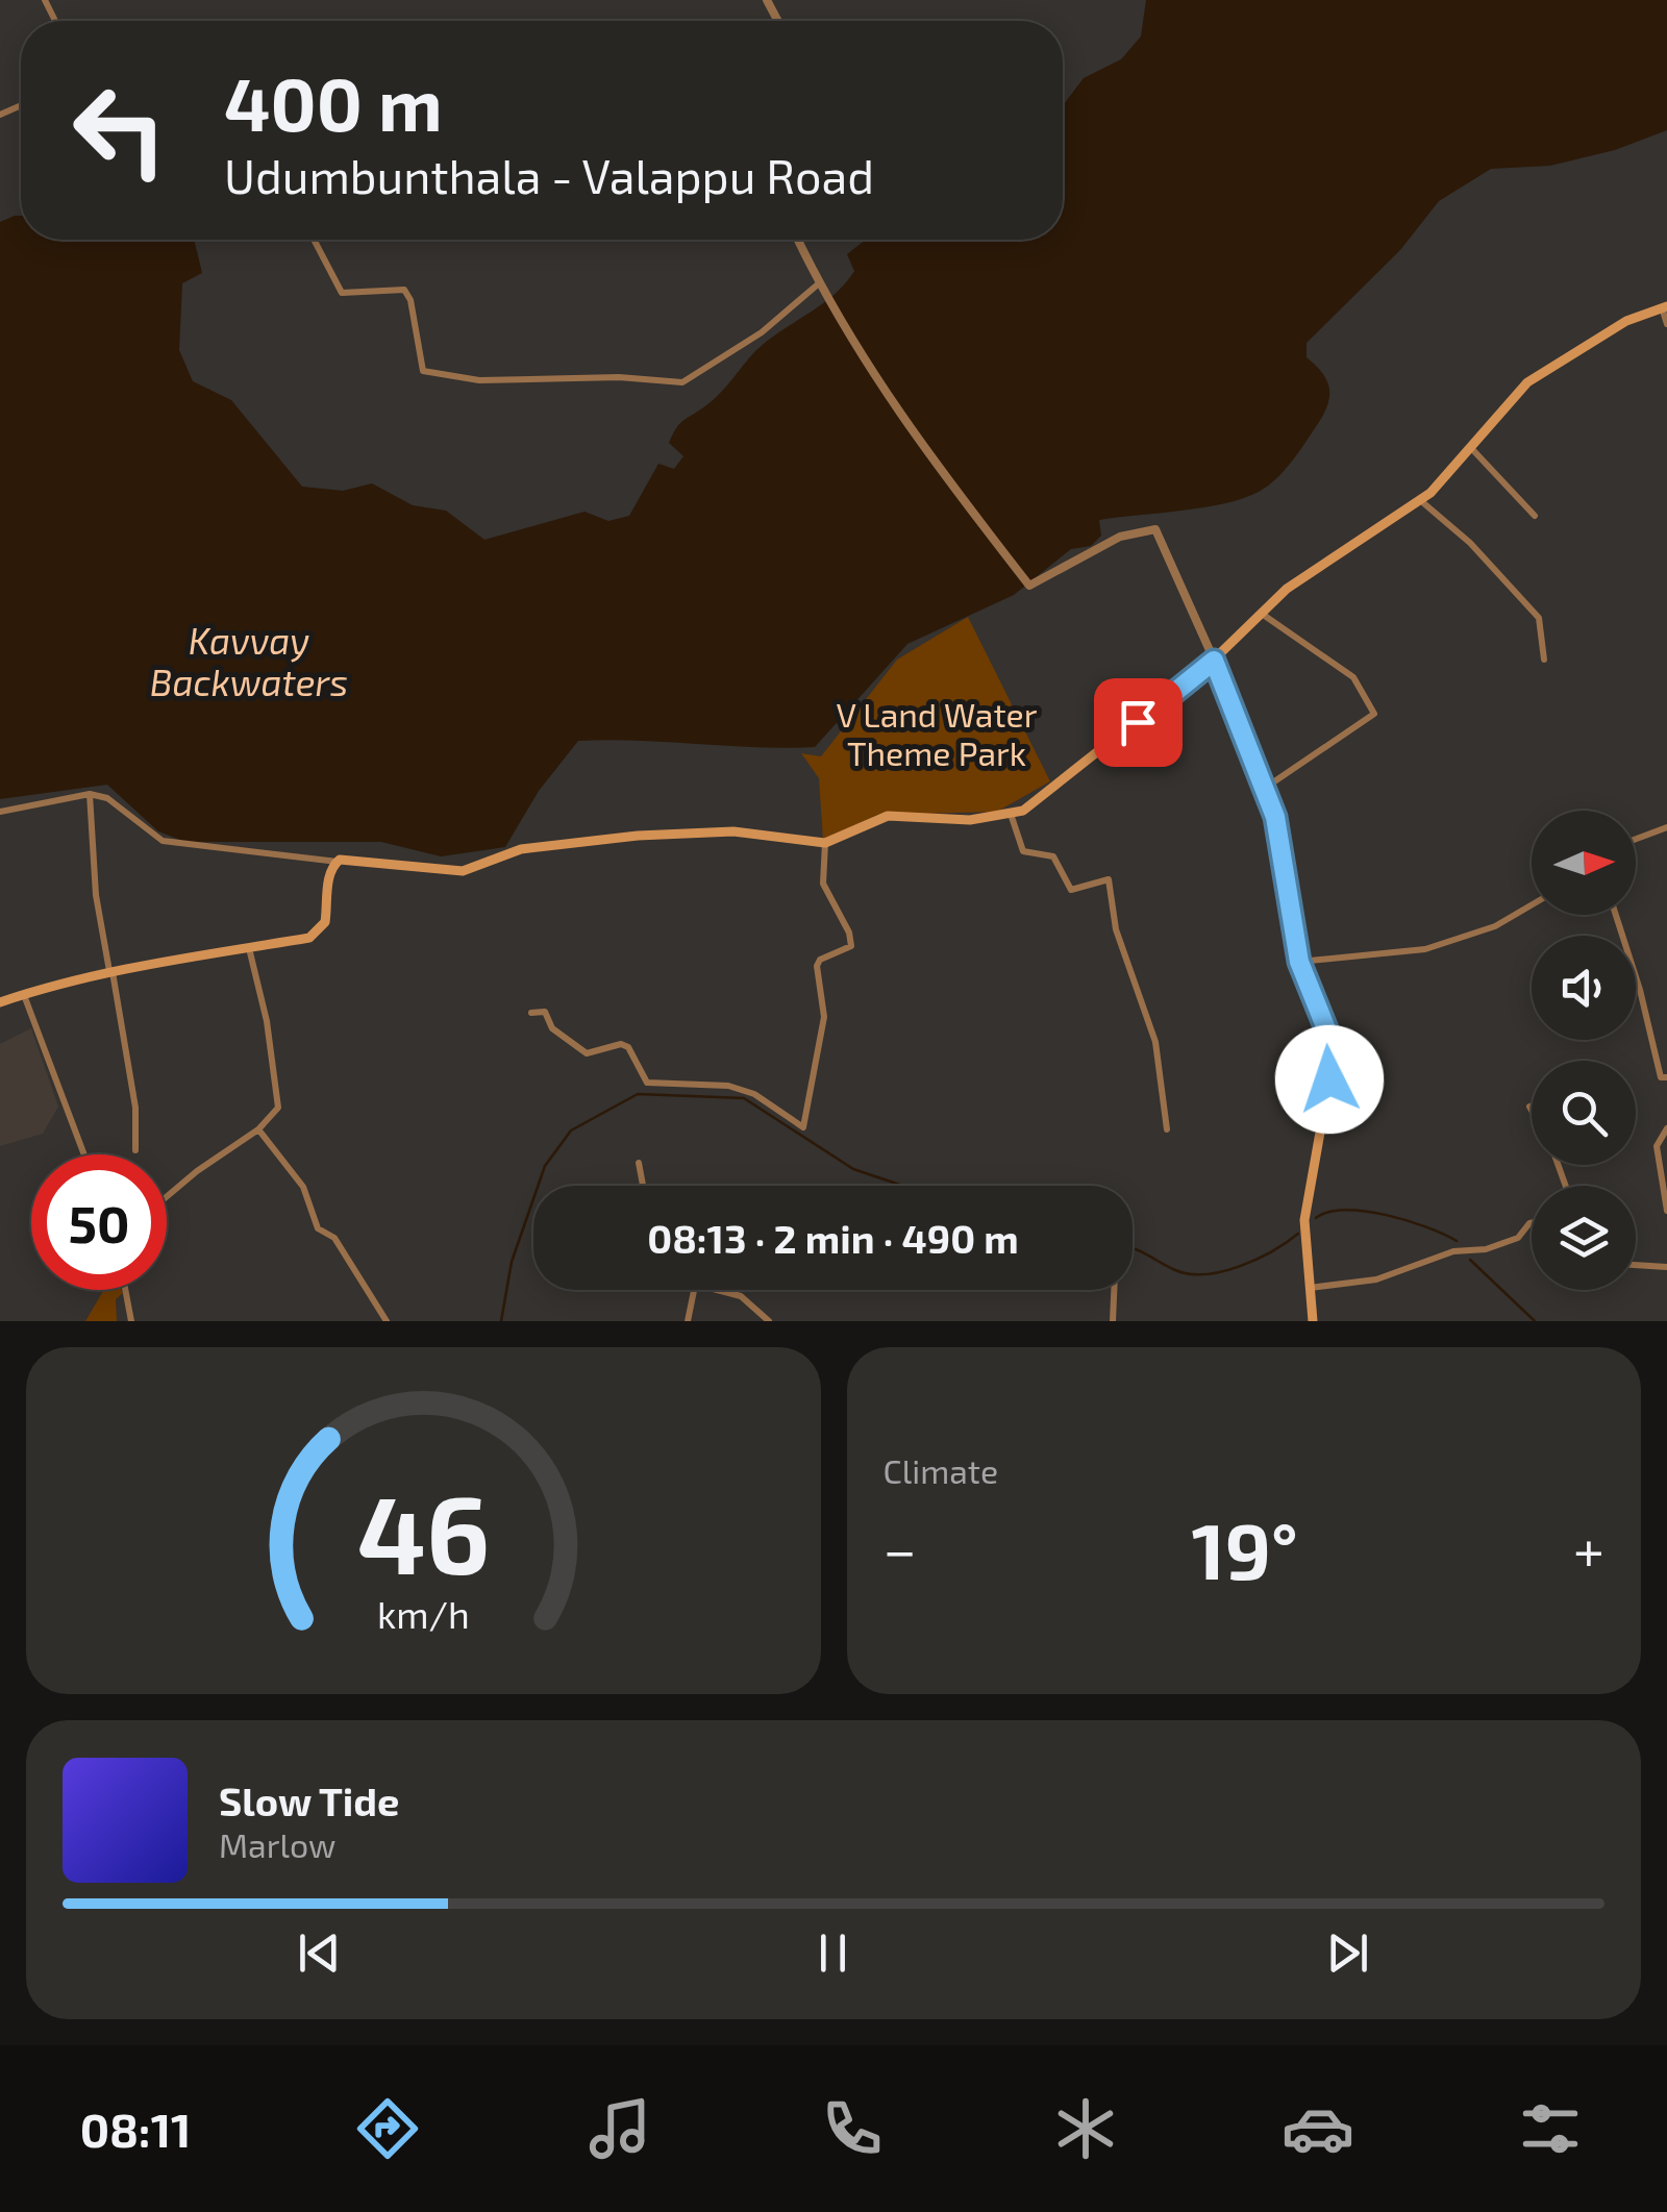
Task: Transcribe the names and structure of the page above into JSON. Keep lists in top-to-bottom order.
{
  "water": ["Kavvay Backwaters"],
  "parks": ["V Land Water Theme Park"],
  "north": "right",
  "page": {
    "turn": ["400 m", "Udumbunthala - Valappu Road"],
    "limit": "50",
    "trip": "08:13 · 2 min · 490 m",
    "tile": "Climate",
    "heat": ["−", "19°", "+"],
    "song": ["Slow Tide", "Marlow"],
    "tabs": "08:11",
    "gauge": ["46", "km/h"]
  }
}
